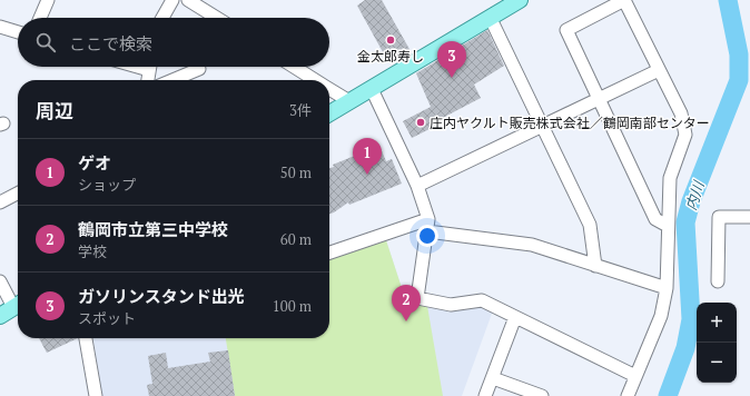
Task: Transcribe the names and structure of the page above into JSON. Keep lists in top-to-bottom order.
{
  "water": ["内川"],
  "places": ["金太郎寿し", "庄内ヤクルト販売株式会社／鶴岡南部センター"],
  "page": {
    "search": "ここで検索",
    "pins": ["3", "1", "2"],
    "heading": ["周辺", "3件"],
    "list": [
      {
        "mark": "1",
        "name": "ゲオ",
        "note": "ショップ",
        "value": "50 m"
      },
      {
        "mark": "2",
        "name": "鶴岡市立第三中学校",
        "note": "学校",
        "value": "60 m"
      },
      {
        "mark": "3",
        "name": "ガソリンスタンド出光",
        "note": "スポット",
        "value": "100 m"
      }
    ],
    "map_buttons": ["+", "−"]
  }
}
